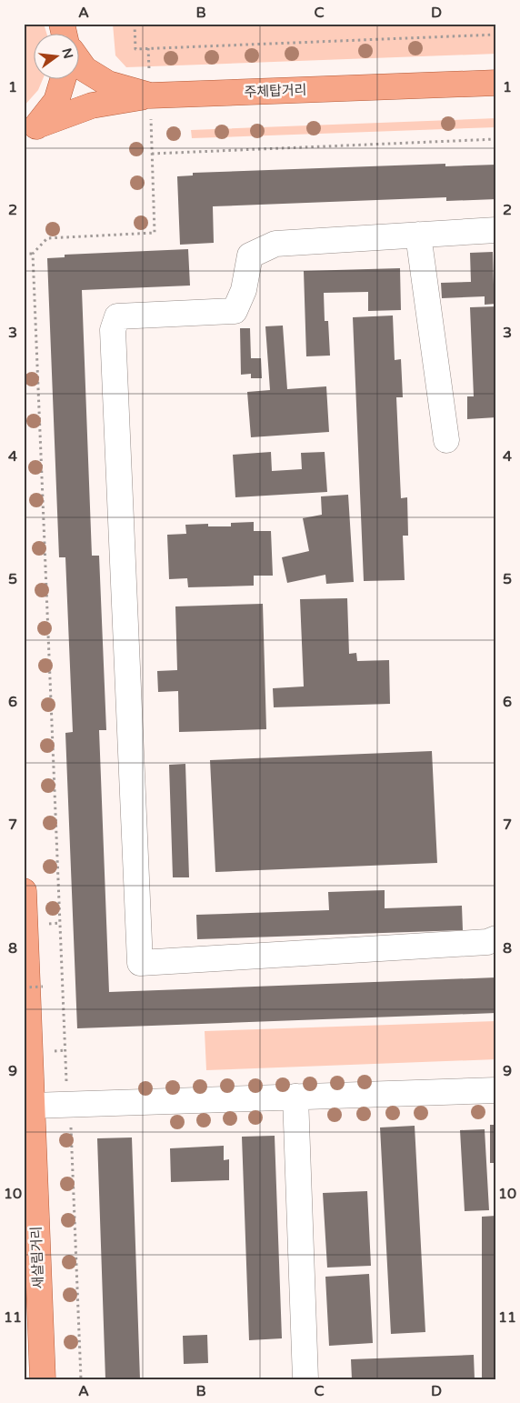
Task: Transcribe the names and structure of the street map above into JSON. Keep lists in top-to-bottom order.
{
  "streets": {
    "main road": ["주체탑거리", "새살림거리"]
  },
  "north": "right",
  "grid": {
    "columns": [
      "A",
      "B",
      "C",
      "D"
    ],
    "rows": [
      "1",
      "2",
      "3",
      "4",
      "5",
      "6",
      "7",
      "8",
      "9",
      "10",
      "11"
    ]
  }
}
